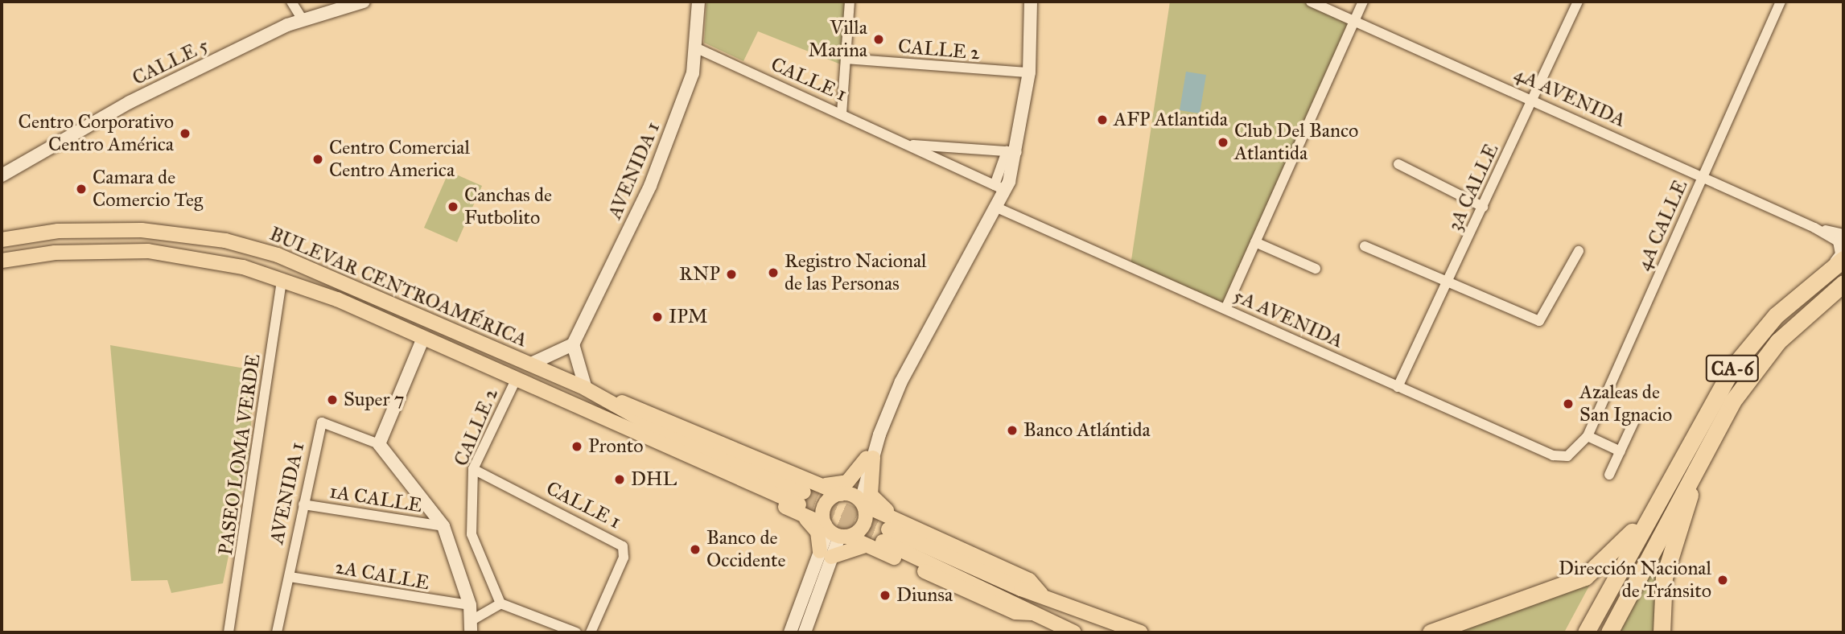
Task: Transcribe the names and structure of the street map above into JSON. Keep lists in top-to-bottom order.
{
  "streets": {
    "highway": ["CA-6"],
    "main road": ["BULEVAR CENTROAMÉRICA"],
    "street": [
      "CALLE 2",
      "CALLE 5",
      "CALLE 1",
      "4A AVENIDA",
      "AVENIDA 1",
      "3A CALLE",
      "4A CALLE",
      "5A AVENIDA",
      "PASEO LOMA VERDE",
      "1A CALLE",
      "2A CALLE"
    ]
  },
  "crossings": [
    ["CALLE 2", "CALLE 1"],
    ["CALLE 2", "BULEVAR CENTROAMÉRICA"],
    ["CALLE 1", "AVENIDA 1"],
    ["4A AVENIDA", "3A CALLE"],
    ["4A AVENIDA", "4A CALLE"],
    ["4A AVENIDA", "CA-6"],
    ["AVENIDA 1", "1A CALLE"],
    ["AVENIDA 1", "2A CALLE"],
    ["3A CALLE", "5A AVENIDA"],
    ["4A CALLE", "5A AVENIDA"],
    ["BULEVAR CENTROAMÉRICA", "PASEO LOMA VERDE"]
  ],
  "places": [
    "Villa Marina",
    "AFP Atlantida",
    "Centro Corporativo Centro América",
    "Club Del Banco Atlantida",
    "Centro Comercial Centro America",
    "Camara de Comercio Teg",
    "Canchas de Futbolito",
    "Registro Nacional de las Personas",
    "RNP",
    "IPM",
    "Super 7",
    "Azaleas de San Ignacio",
    "Banco Atlántida",
    "Pronto",
    "DHL",
    "Banco de Occidente",
    "Dirección Nacional de Tránsito",
    "Diunsa"
  ]
}
